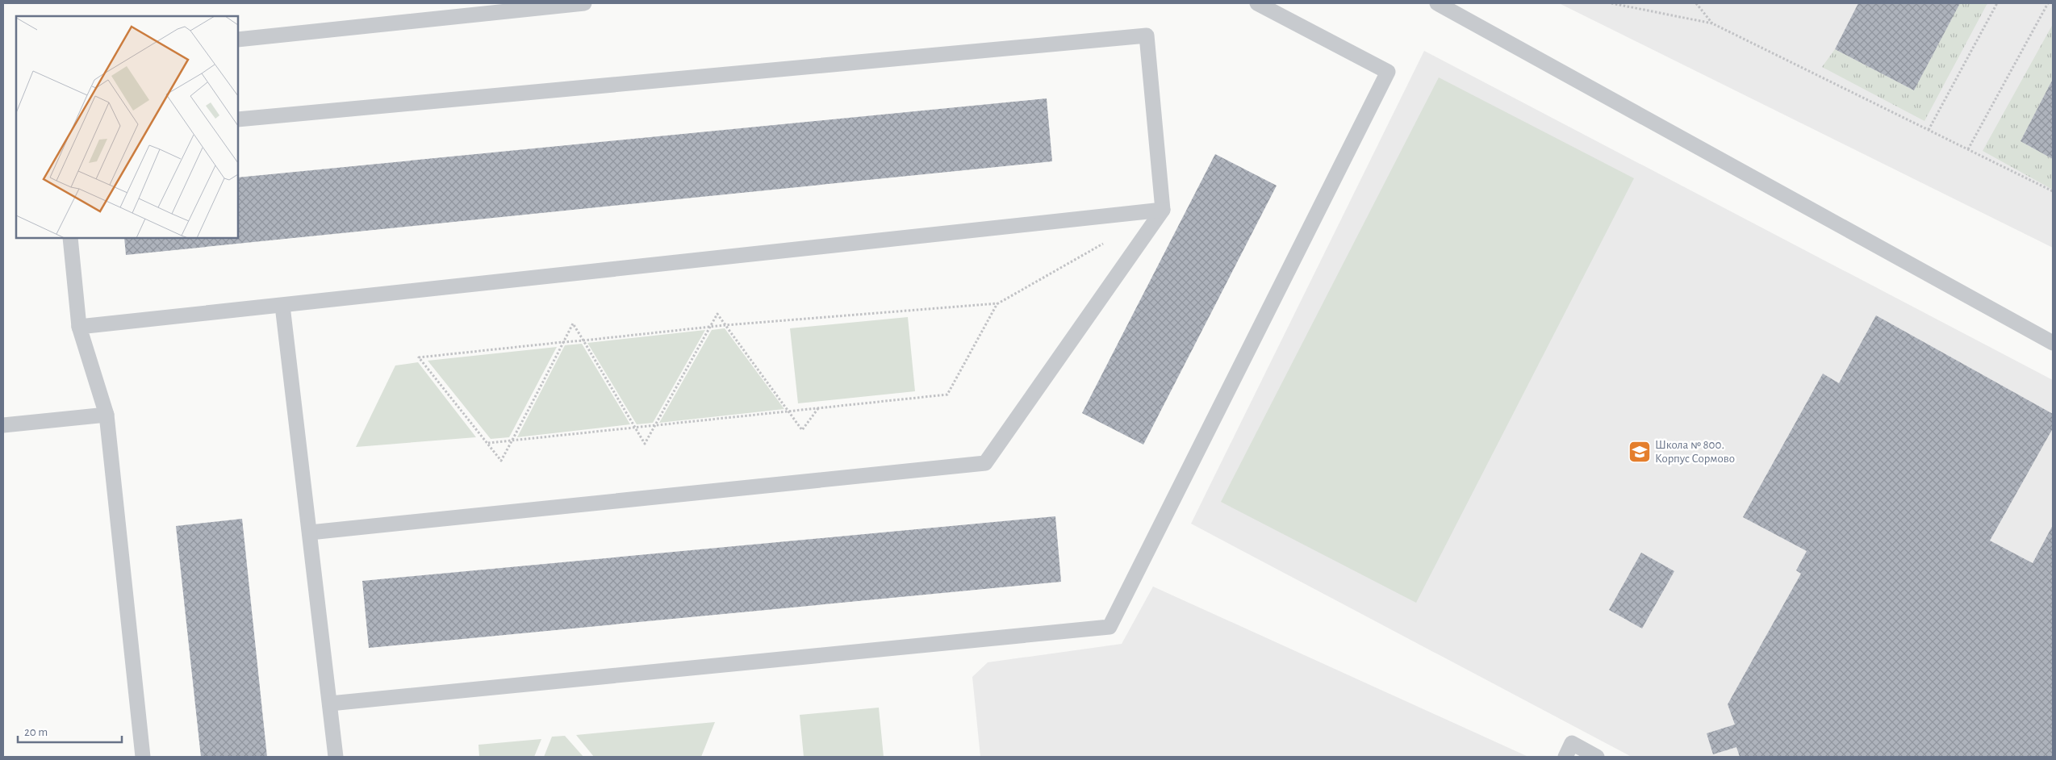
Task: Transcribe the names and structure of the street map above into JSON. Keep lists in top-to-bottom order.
{
  "places": {
    "school or university": ["Школа № 800. Корпус Сормово"]
  },
  "scale_bar": "20 m"
}
